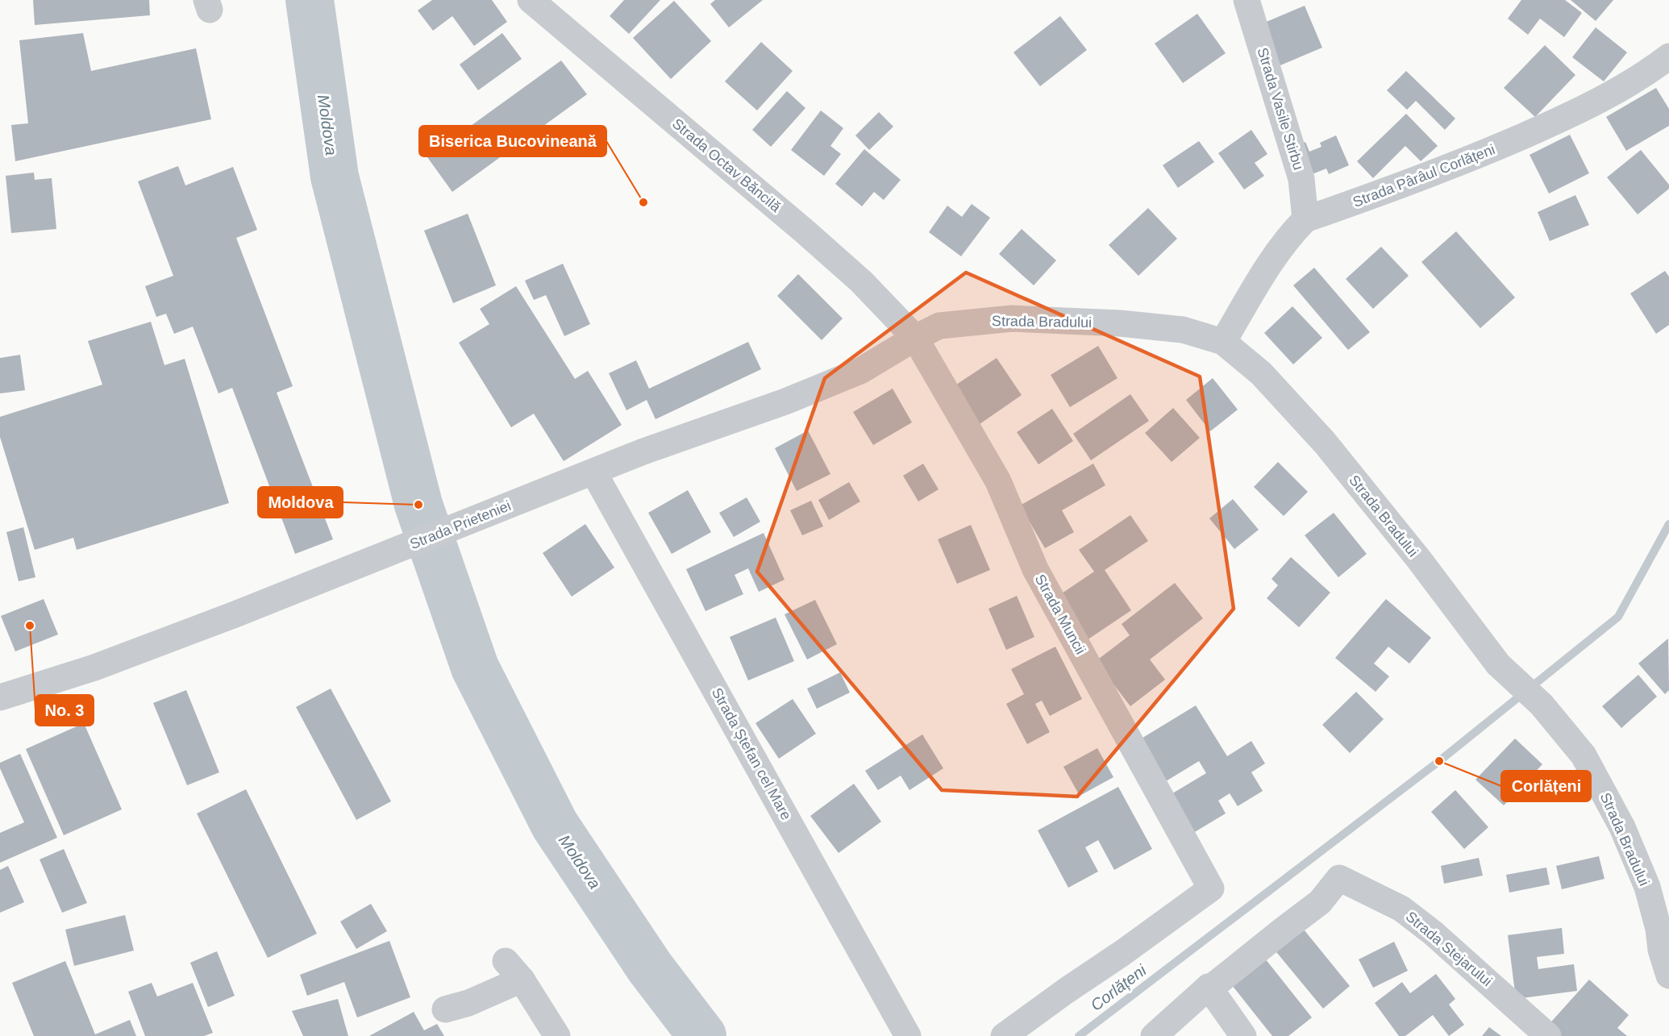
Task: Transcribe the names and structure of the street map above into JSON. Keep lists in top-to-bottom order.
{
  "streets": {
    "street": [
      "Strada Vasile Stirbu",
      "Strada Octav Băncilă",
      "Strada Pârâul Corlățeni",
      "Strada Bradului",
      "Strada Prieteniei",
      "Strada Muncii",
      "Strada Ștefan cel Mare",
      "Strada Stejarului"
    ]
  },
  "crossings": [
    ["Strada Vasile Stirbu", "Strada Pârâul Corlățeni"],
    ["Strada Octav Băncilă", "Strada Bradului"],
    ["Strada Octav Băncilă", "Strada Prieteniei"],
    ["Strada Octav Băncilă", "Strada Muncii"],
    ["Strada Pârâul Corlățeni", "Strada Bradului"],
    ["Strada Bradului", "Strada Prieteniei"],
    ["Strada Bradului", "Strada Muncii"],
    ["Strada Prieteniei", "Strada Muncii"],
    ["Strada Prieteniei", "Strada Ștefan cel Mare"]
  ],
  "water": ["Moldova", "Corlățeni"],
  "places": [
    "Biserica Bucovineană",
    "Moldova",
    "No. 3",
    "Corlățeni"
  ]
}
